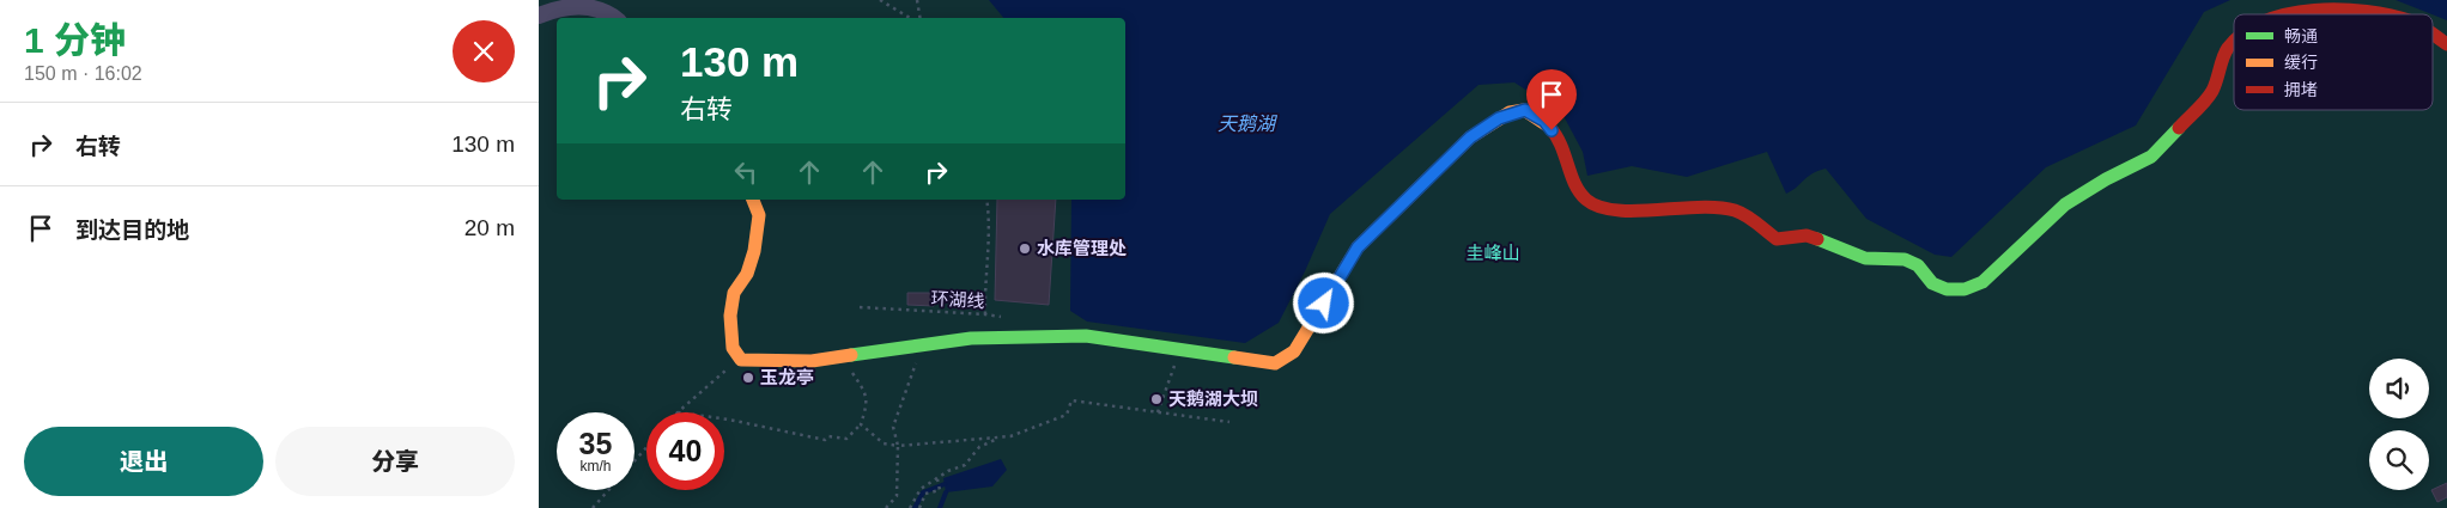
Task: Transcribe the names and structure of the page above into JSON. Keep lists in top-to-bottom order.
{
  "streets": {
    "path": ["环湖线"]
  },
  "water": ["天鹅湖"],
  "parks": ["圭峰山"],
  "places": ["水库管理处", "玉龙亭", "天鹅湖大坝"],
  "legend": ["畅通", "缓行", "拥堵"],
  "page": {
    "heading": ["1 分钟", "150 m · 16:02"],
    "turn": ["130 m", "右转"],
    "list": [
      {
        "name": "右转",
        "value": "130 m"
      },
      {
        "name": "到达目的地",
        "value": "20 m"
      }
    ],
    "speed": "35 km/h",
    "limit": "40",
    "buttons": ["退出", "分享"]
  }
}
